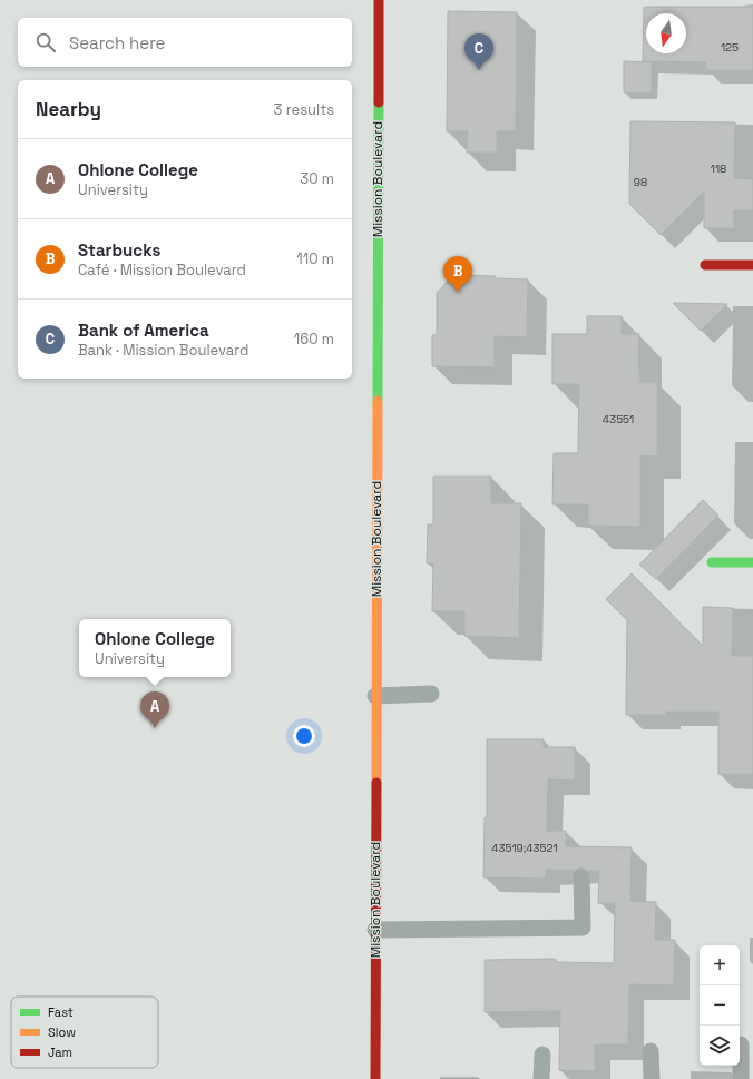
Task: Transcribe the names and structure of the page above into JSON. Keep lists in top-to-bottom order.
{
  "streets": {
    "main road": ["Mission Boulevard"]
  },
  "house_numbers": [
    "125",
    "118",
    "98",
    "43551",
    "43519;43521"
  ],
  "legend": ["Fast", "Slow", "Jam"],
  "north": "bottom",
  "page": {
    "search": "Search here",
    "pins": ["C", "B", "A"],
    "heading": ["Nearby", "3 results"],
    "list": [
      {
        "mark": "A",
        "name": "Ohlone College",
        "note": "University",
        "value": "30 m"
      },
      {
        "mark": "B",
        "name": "Starbucks",
        "note": "Café · Mission Boulevard",
        "value": "110 m"
      },
      {
        "mark": "C",
        "name": "Bank of America",
        "note": "Bank · Mission Boulevard",
        "value": "160 m"
      }
    ],
    "popup": ["Ohlone College", "University"],
    "map_buttons": ["+", "−"]
  }
}
